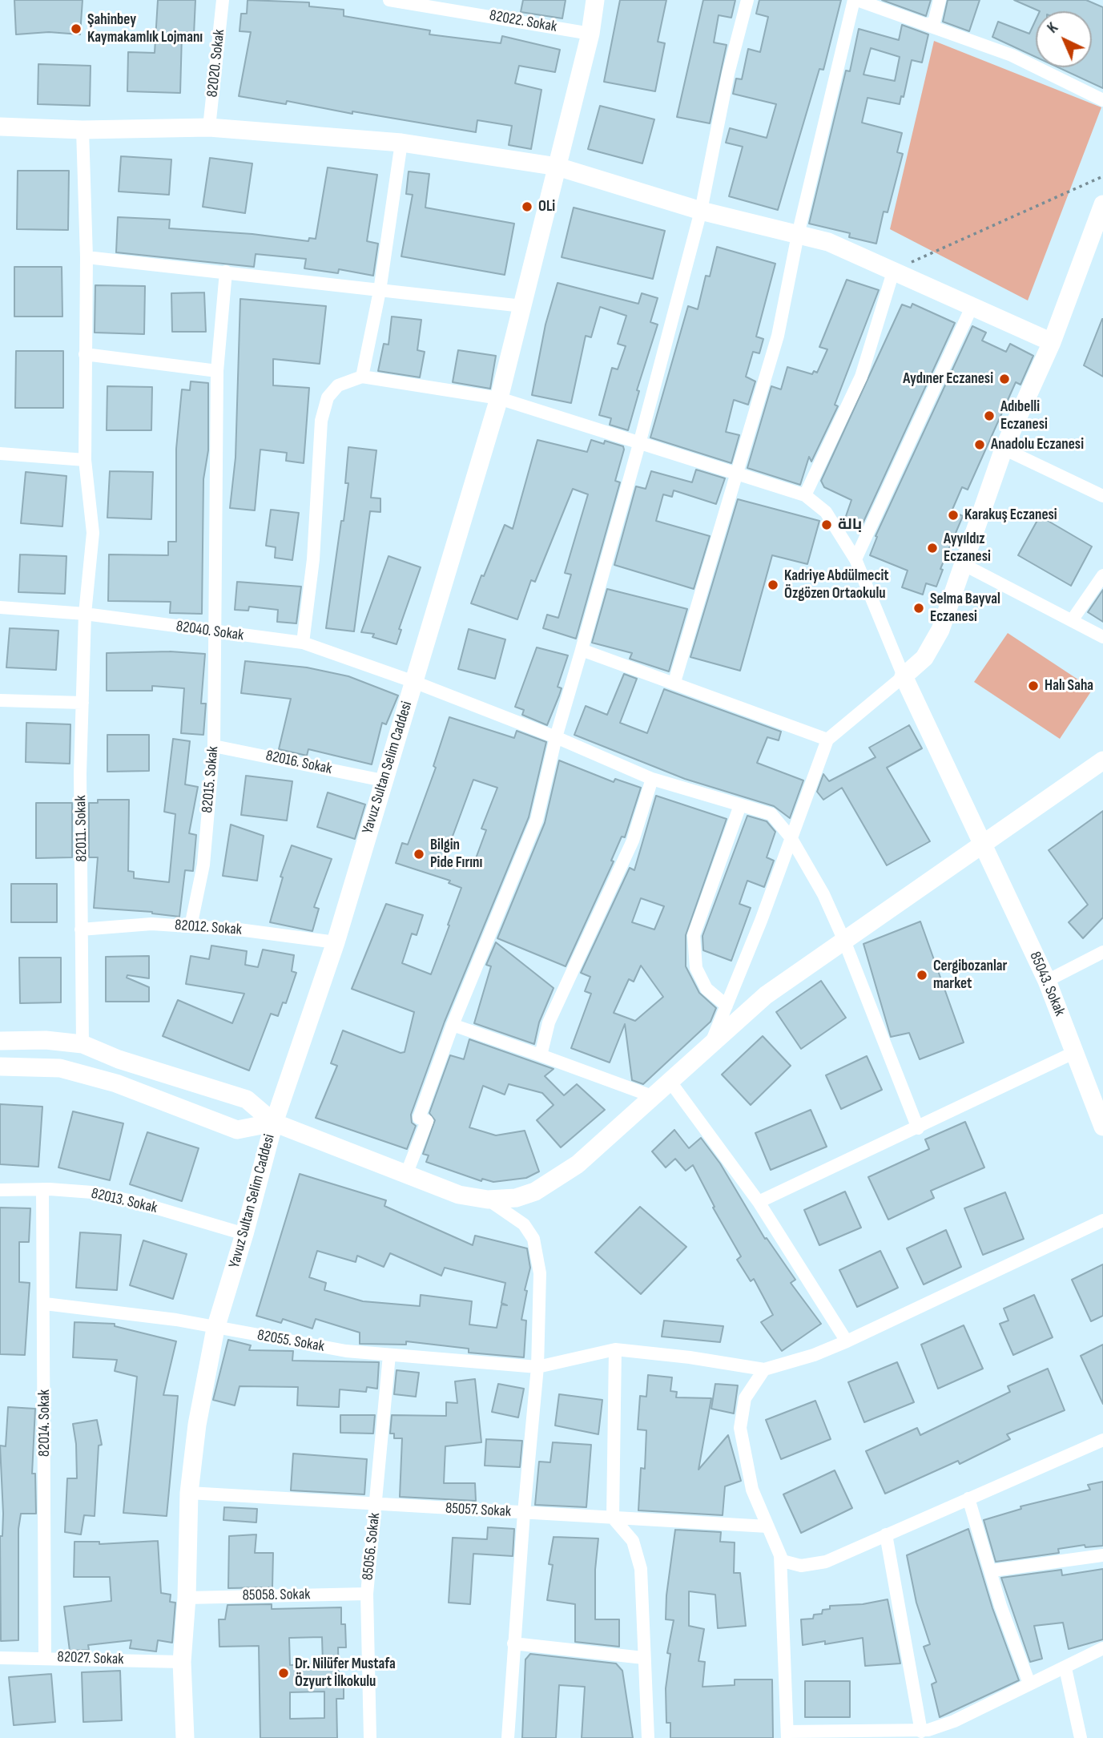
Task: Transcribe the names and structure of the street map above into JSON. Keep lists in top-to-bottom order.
{
  "streets": {
    "street": [
      "82022. Sokak",
      "82020. Sokak",
      "82040. Sokak",
      "82016. Sokak",
      "Yavuz Sultan Selim Caddesi",
      "82015. Sokak",
      "82011. Sokak",
      "82012. Sokak",
      "85043. Sokak",
      "82013. Sokak",
      "82055. Sokak",
      "82014. Sokak",
      "85057. Sokak",
      "85056. Sokak",
      "85058. Sokak",
      "82027. Sokak"
    ]
  },
  "crossings": [
    ["82022. Sokak", "Yavuz Sultan Selim Caddesi"],
    ["82040. Sokak", "Yavuz Sultan Selim Caddesi"],
    ["82040. Sokak", "82015. Sokak"],
    ["82040. Sokak", "82011. Sokak"],
    ["82016. Sokak", "Yavuz Sultan Selim Caddesi"],
    ["82016. Sokak", "82015. Sokak"],
    ["Yavuz Sultan Selim Caddesi", "82012. Sokak"],
    ["Yavuz Sultan Selim Caddesi", "82013. Sokak"],
    ["Yavuz Sultan Selim Caddesi", "82055. Sokak"],
    ["Yavuz Sultan Selim Caddesi", "85057. Sokak"],
    ["Yavuz Sultan Selim Caddesi", "85058. Sokak"],
    ["Yavuz Sultan Selim Caddesi", "82027. Sokak"],
    ["82015. Sokak", "82012. Sokak"],
    ["82011. Sokak", "82012. Sokak"],
    ["82013. Sokak", "82014. Sokak"],
    ["82055. Sokak", "82014. Sokak"],
    ["82055. Sokak", "85056. Sokak"],
    ["82014. Sokak", "82027. Sokak"],
    ["85057. Sokak", "85056. Sokak"],
    ["85056. Sokak", "85058. Sokak"]
  ],
  "places": [
    "Şahinbey Kaymakamlık Lojmanı",
    "OLi",
    "Aydıner Eczanesi",
    "Adıbelli Eczanesi",
    "Anadolu Eczanesi",
    "Karakuş Eczanesi",
    "بالة",
    "Ayyıldız Eczanesi",
    "Kadriye Abdülmecit Özgözen Ortaokulu",
    "Selma Bayval Eczanesi",
    "Halı Saha",
    "Bilgin Pide Fırını",
    "Cergibozanlar market",
    "Dr. Nilüfer Mustafa Özyurt İlkokulu"
  ],
  "north": "top left"
}
